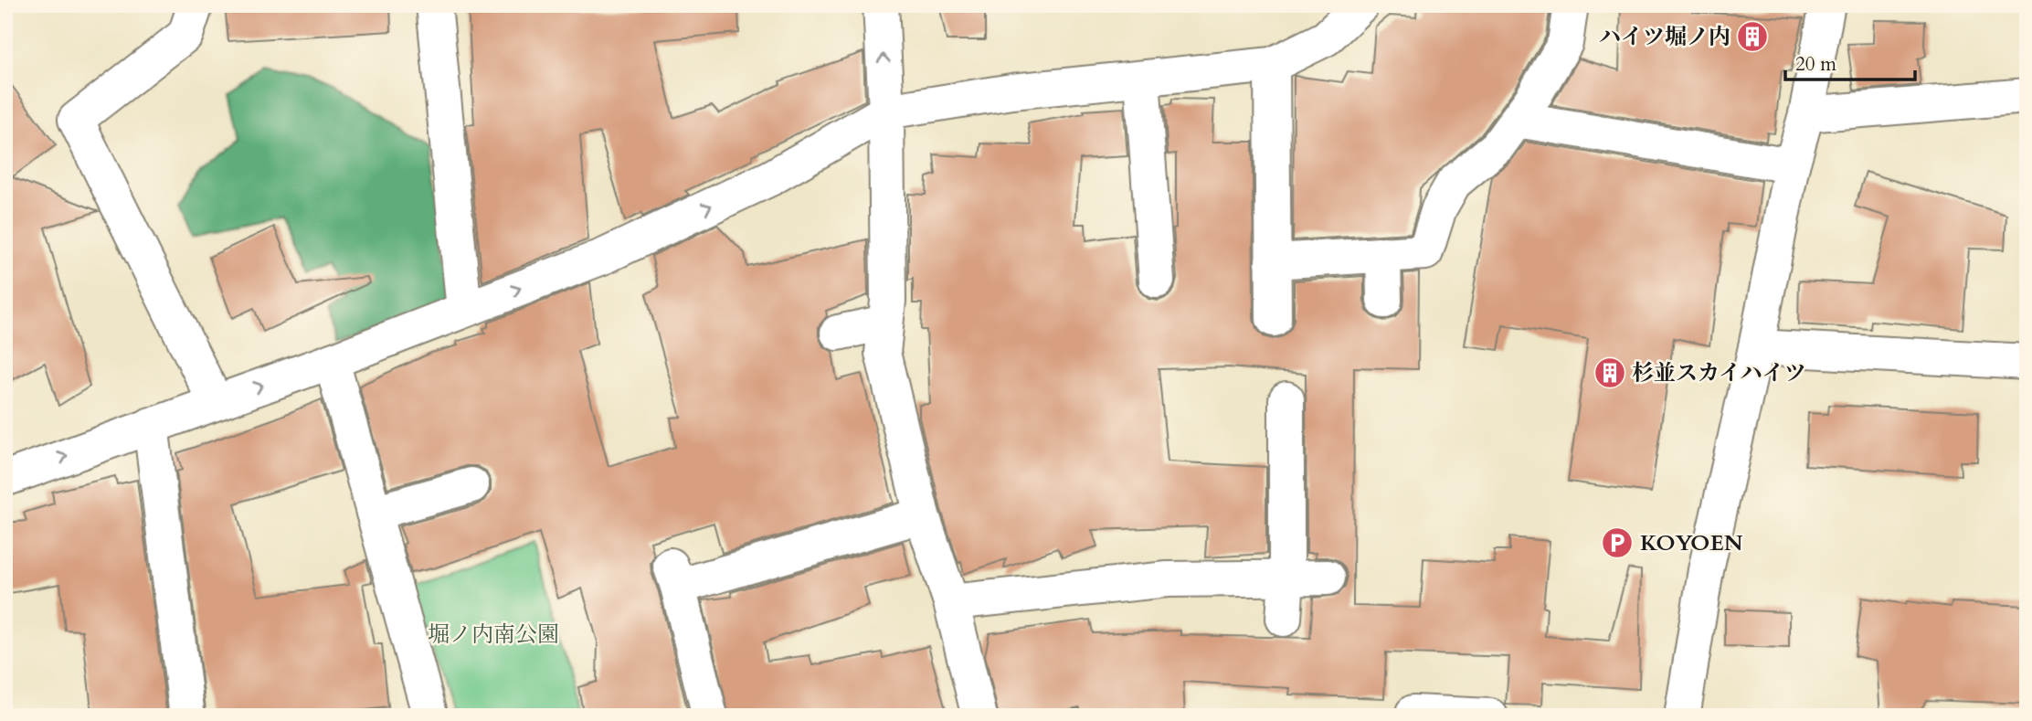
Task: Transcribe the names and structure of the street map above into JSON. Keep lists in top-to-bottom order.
{
  "parks": ["堀ノ内南公園"],
  "places": {
    "building": ["ハイツ堀ノ内", "杉並スカイハイツ"],
    "parking": ["KOYOEN"]
  },
  "scale_bar": "20 m"
}
